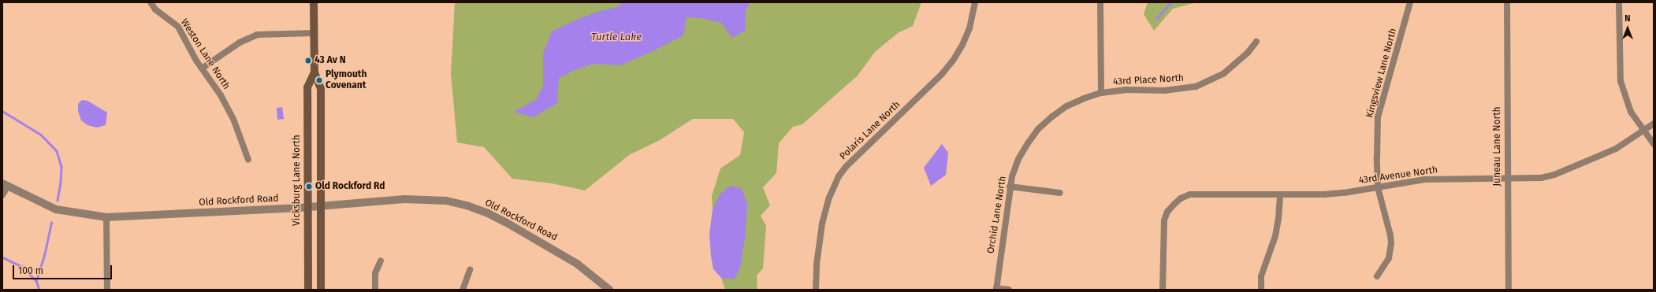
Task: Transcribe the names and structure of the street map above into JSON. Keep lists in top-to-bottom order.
{
  "streets": {
    "main road": ["Vicksburg Lane North"],
    "street": [
      "Weston Lane North",
      "Kingsview Lane North",
      "43rd Place North",
      "Polaris Lane North",
      "Juneau Lane North",
      "43rd Avenue North",
      "Old Rockford Road",
      "Orchid Lane North"
    ]
  },
  "crossings": [
    ["Kingsview Lane North", "43rd Avenue North"],
    ["43rd Place North", "Orchid Lane North"],
    ["Juneau Lane North", "43rd Avenue North"],
    ["Vicksburg Lane North", "Old Rockford Road"]
  ],
  "water": ["Turtle Lake"],
  "places": ["43 Av N", "Plymouth Covenant", "Old Rockford Rd"],
  "scale_bar": "100 m",
  "north": "top"
}
